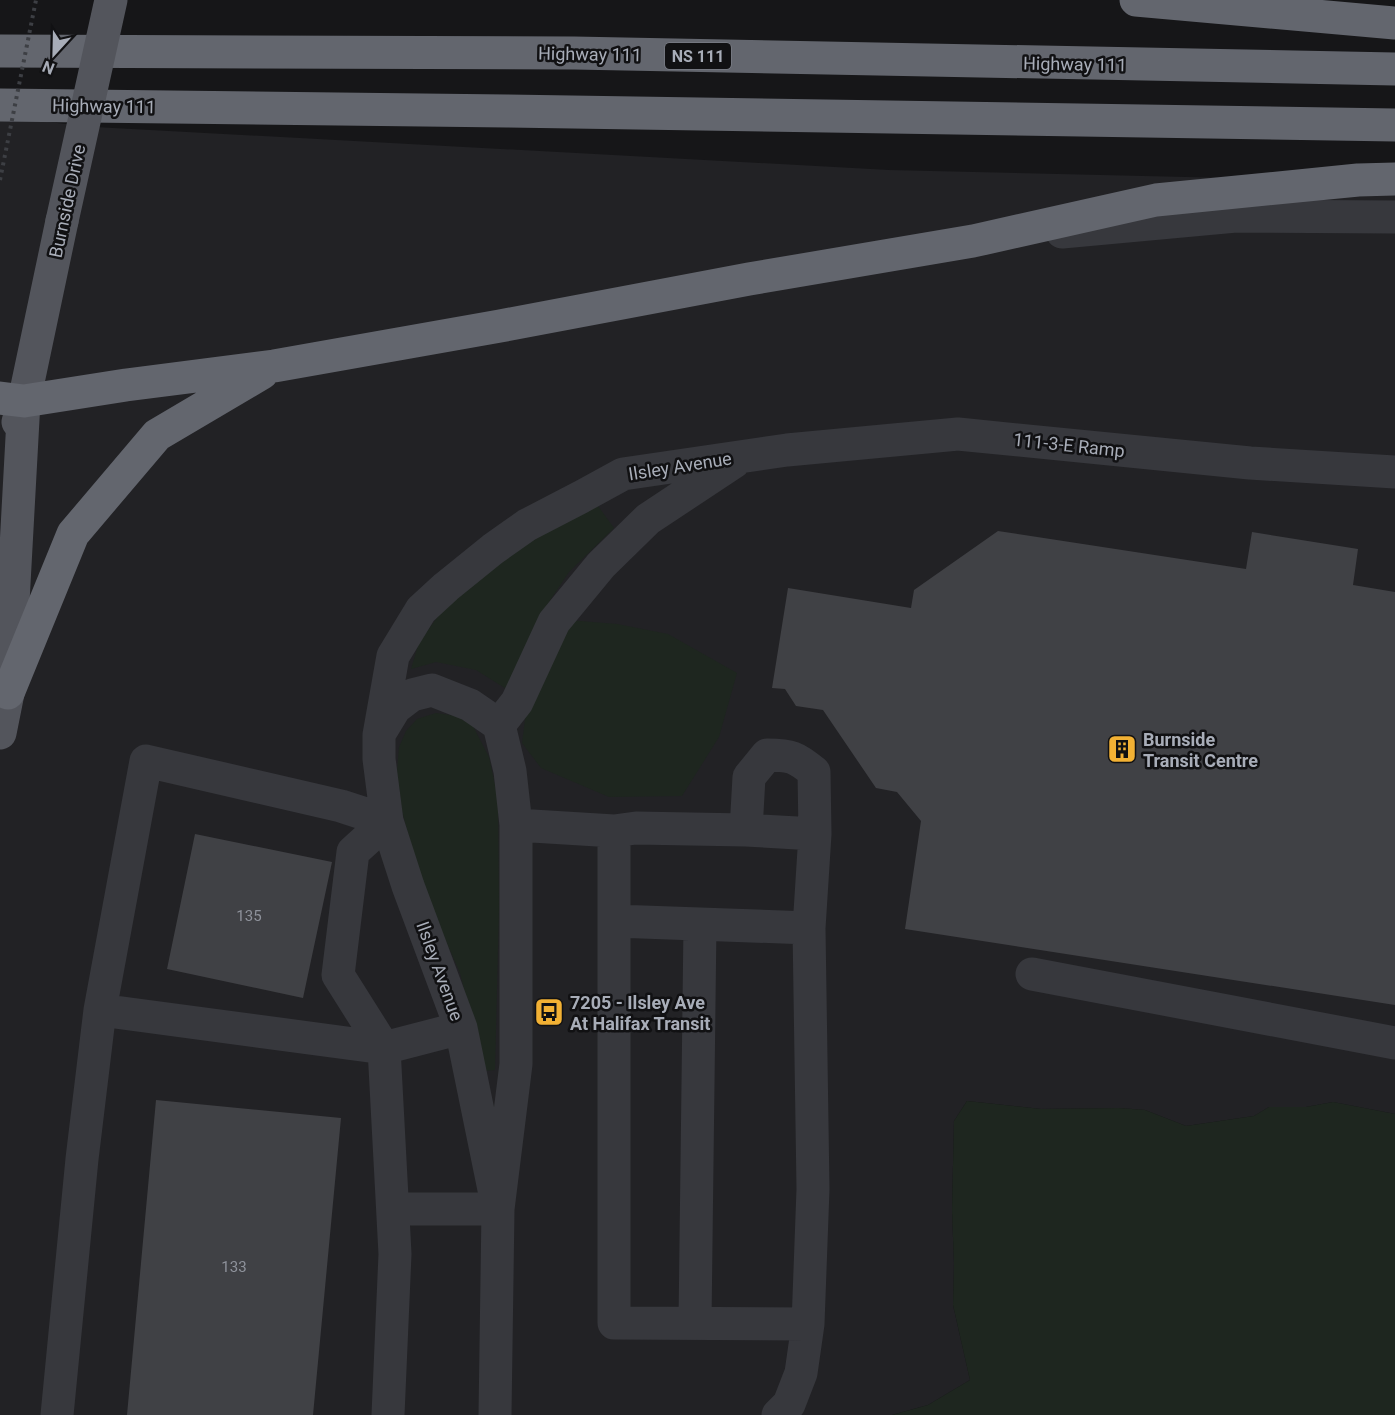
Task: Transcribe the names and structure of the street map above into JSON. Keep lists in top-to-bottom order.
{
  "streets": {
    "highway": ["Highway 111", "NS 111"],
    "main road": ["Burnside Drive"],
    "street": ["111-3-E Ramp", "Ilsley Avenue"]
  },
  "crossings": [
    ["111-3-E Ramp", "Ilsley Avenue"]
  ],
  "places": {
    "building": ["Burnside Transit Centre"],
    "bus stop": ["7205 - Ilsley Ave At Halifax Transit"]
  },
  "house_numbers": ["135", "133"],
  "north": "bottom"
}
